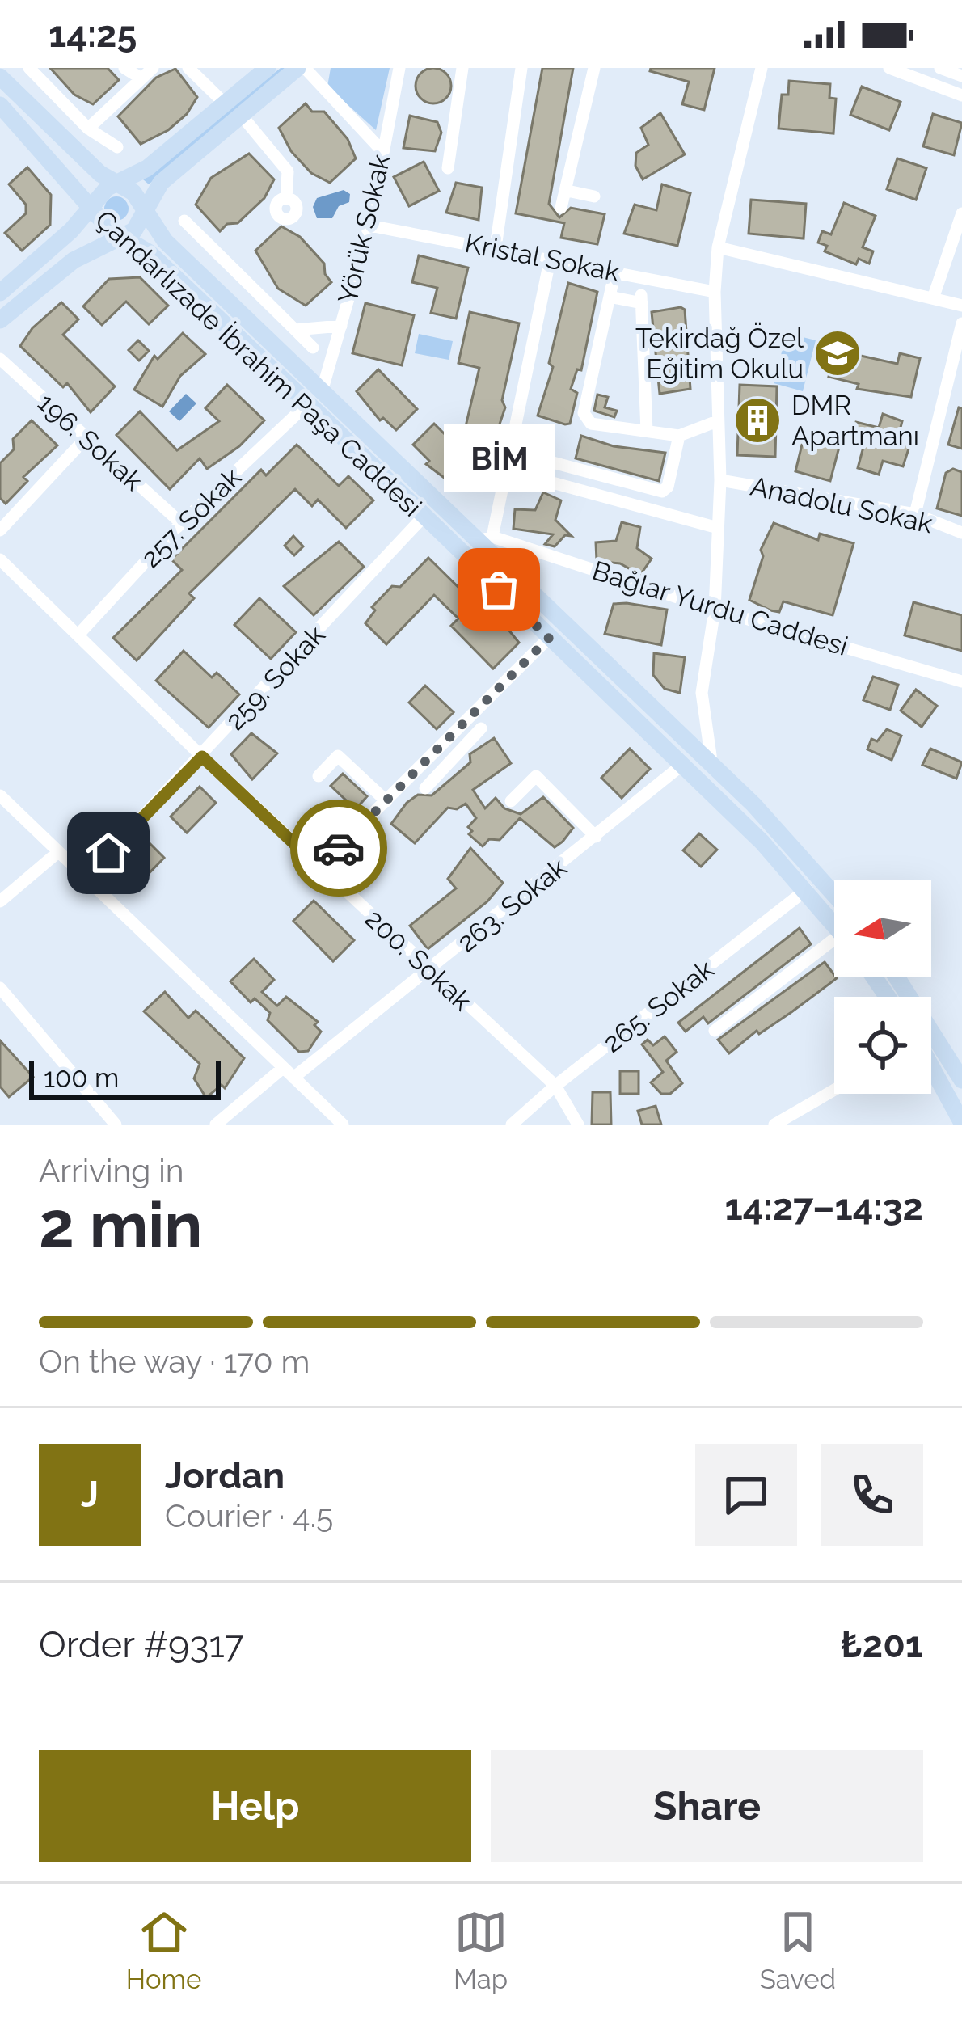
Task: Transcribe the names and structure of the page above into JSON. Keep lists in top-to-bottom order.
{
  "streets": {
    "main road": ["Çandarlızade İbrahim Paşa Caddesi"],
    "street": [
      "Yörük Sokak",
      "Kristal Sokak",
      "196. Sokak",
      "Anadolu Sokak",
      "257. Sokak",
      "Bağlar Yurdu Caddesi",
      "259. Sokak",
      "263. Sokak",
      "200. Sokak",
      "265. Sokak"
    ]
  },
  "crossings": [
    ["Yörük Sokak", "Kristal Sokak"],
    ["Yörük Sokak", "Çandarlızade İbrahim Paşa Caddesi"],
    ["Çandarlızade İbrahim Paşa Caddesi", "257. Sokak"],
    ["Çandarlızade İbrahim Paşa Caddesi", "Bağlar Yurdu Caddesi"],
    ["Çandarlızade İbrahim Paşa Caddesi", "259. Sokak"],
    ["Çandarlızade İbrahim Paşa Caddesi", "263. Sokak"],
    ["Çandarlızade İbrahim Paşa Caddesi", "265. Sokak"],
    ["196. Sokak", "257. Sokak"],
    ["257. Sokak", "200. Sokak"],
    ["259. Sokak", "200. Sokak"],
    ["263. Sokak", "200. Sokak"],
    ["200. Sokak", "265. Sokak"]
  ],
  "places": {
    "school or university": ["Tekirdağ Özel Eğitim Okulu"],
    "building": ["DMR Apartmanı"],
    "other": ["BİM"]
  },
  "scale_bar": "100 m",
  "north": "left",
  "page": {
    "status": "14:25",
    "bubble": "BİM",
    "scale": "100 m",
    "heading": ["2 min", "Arriving in", "14:27–14:32"],
    "panel": [
      "Jordan",
      "Courier · 4.5",
      "Order #9317",
      "₺201"
    ],
    "bar": "On the way · 170 m",
    "round": "J",
    "buttons": ["Help", "Share"],
    "tabs": ["Home", "Map", "Saved"]
  }
}
